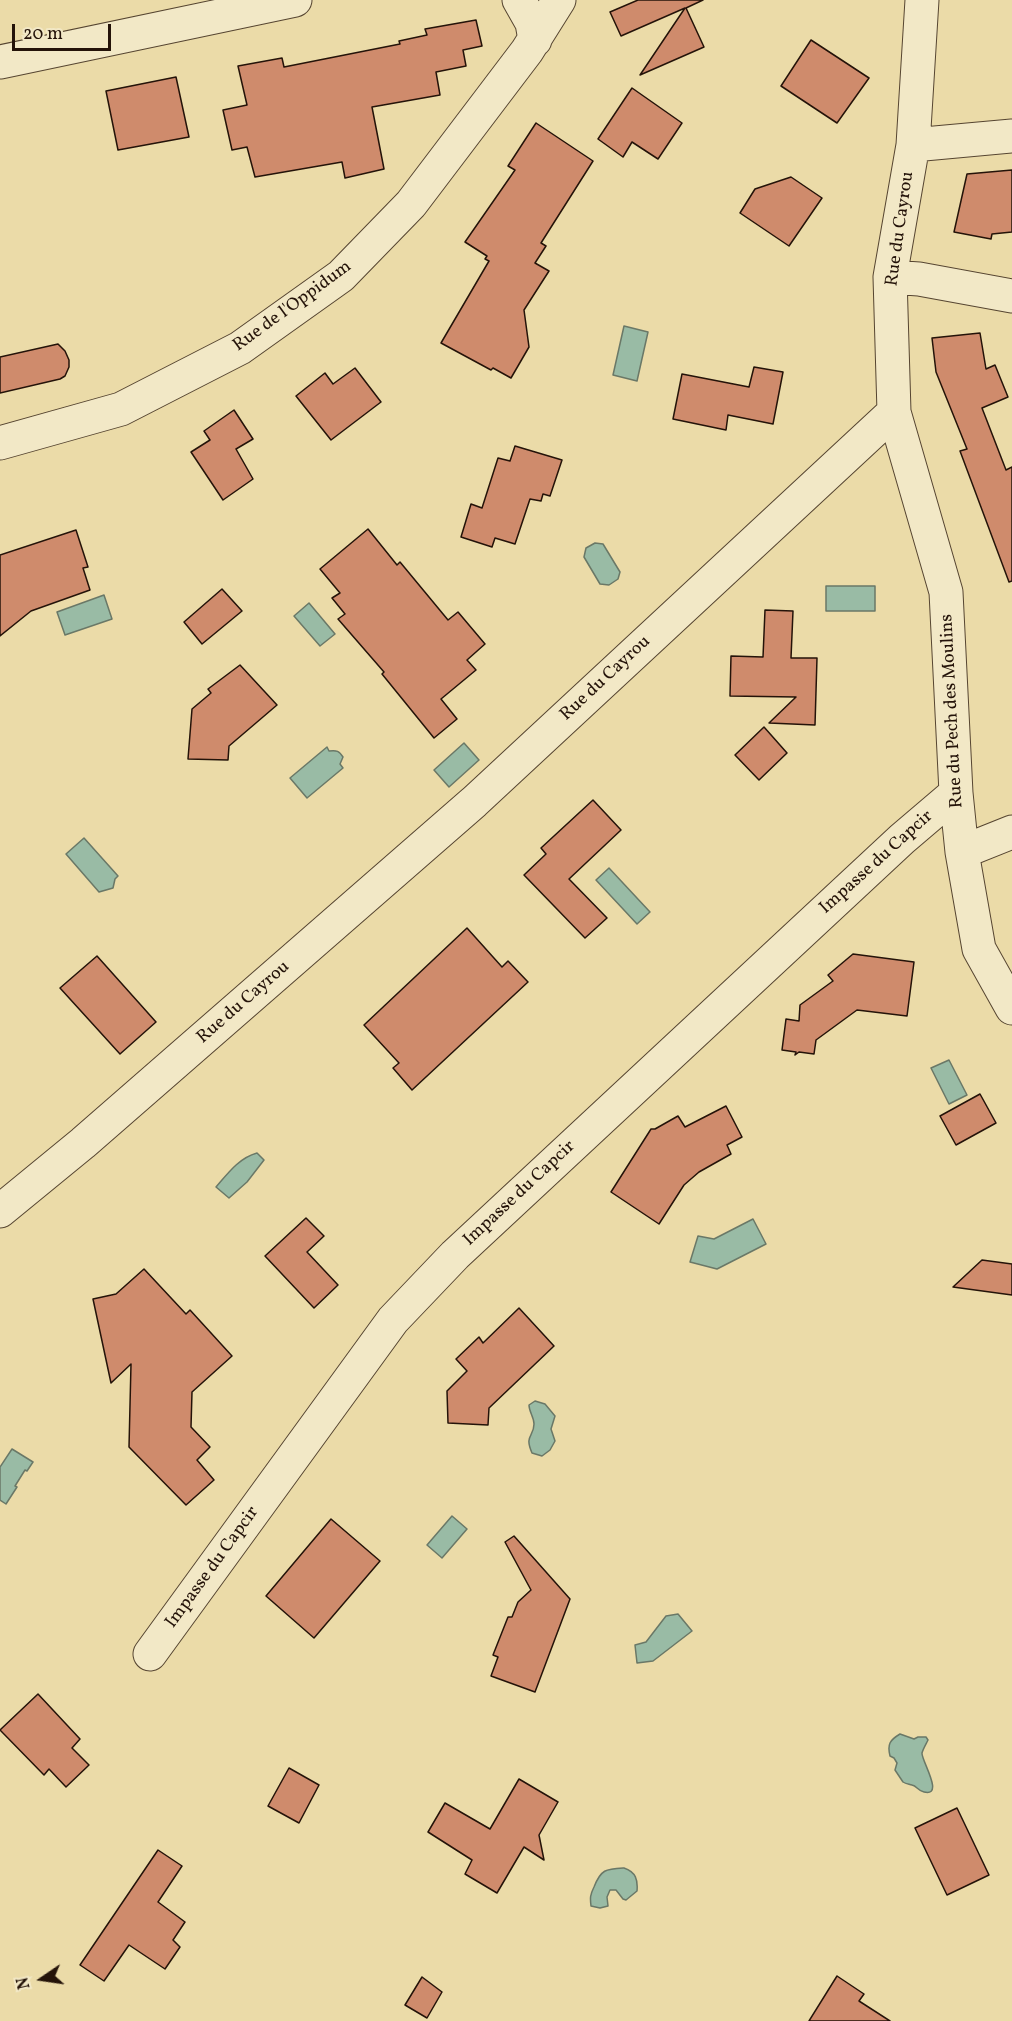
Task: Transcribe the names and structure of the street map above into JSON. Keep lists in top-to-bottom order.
{
  "streets": {
    "street": [
      "Rue du Cayrou",
      "Rue de l'Oppidum",
      "Rue du Pech des Moulins",
      "Impasse du Capcir"
    ]
  },
  "crossings": [
    ["Rue du Cayrou", "Rue du Pech des Moulins"],
    ["Rue du Pech des Moulins", "Impasse du Capcir"]
  ],
  "scale_bar": "20 m",
  "north": "left"
}
